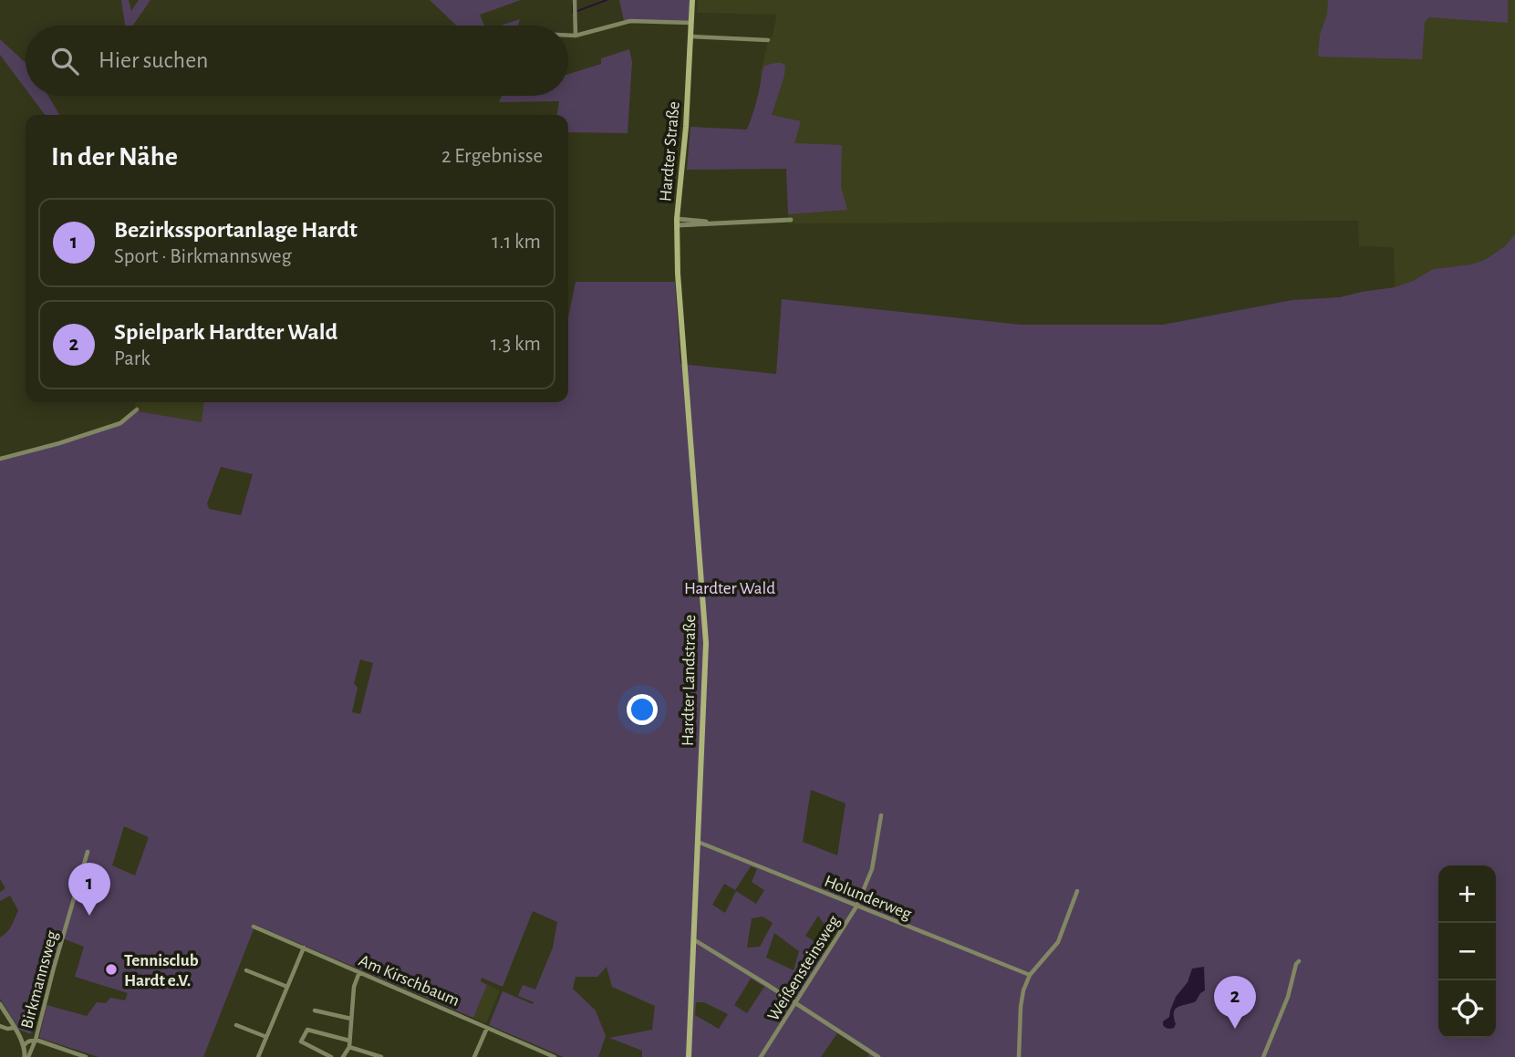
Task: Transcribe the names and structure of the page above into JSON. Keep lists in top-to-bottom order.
{
  "streets": {
    "main road": ["Hardter Straße", "Hardter Landstraße"],
    "street": [
      "Holunderweg",
      "Weißensteinsweg",
      "Birkmannsweg",
      "Am Kirschbaum"
    ]
  },
  "crossings": [
    ["Hardter Straße", "Hardter Landstraße"],
    ["Hardter Landstraße", "Holunderweg"],
    ["Holunderweg", "Weißensteinsweg"]
  ],
  "parks": ["Hardter Wald"],
  "places": ["Tennisclub Hardt e.V."],
  "page": {
    "search": "Hier suchen",
    "heading": ["In der Nähe", "2 Ergebnisse"],
    "list": [
      {
        "mark": "1",
        "name": "Bezirkssportanlage Hardt",
        "note": "Sport · Birkmannsweg",
        "value": "1.1 km"
      },
      {
        "mark": "2",
        "name": "Spielpark Hardter Wald",
        "note": "Park",
        "value": "1.3 km"
      }
    ],
    "pins": ["1", "2"],
    "map_buttons": ["+", "−"]
  }
}
